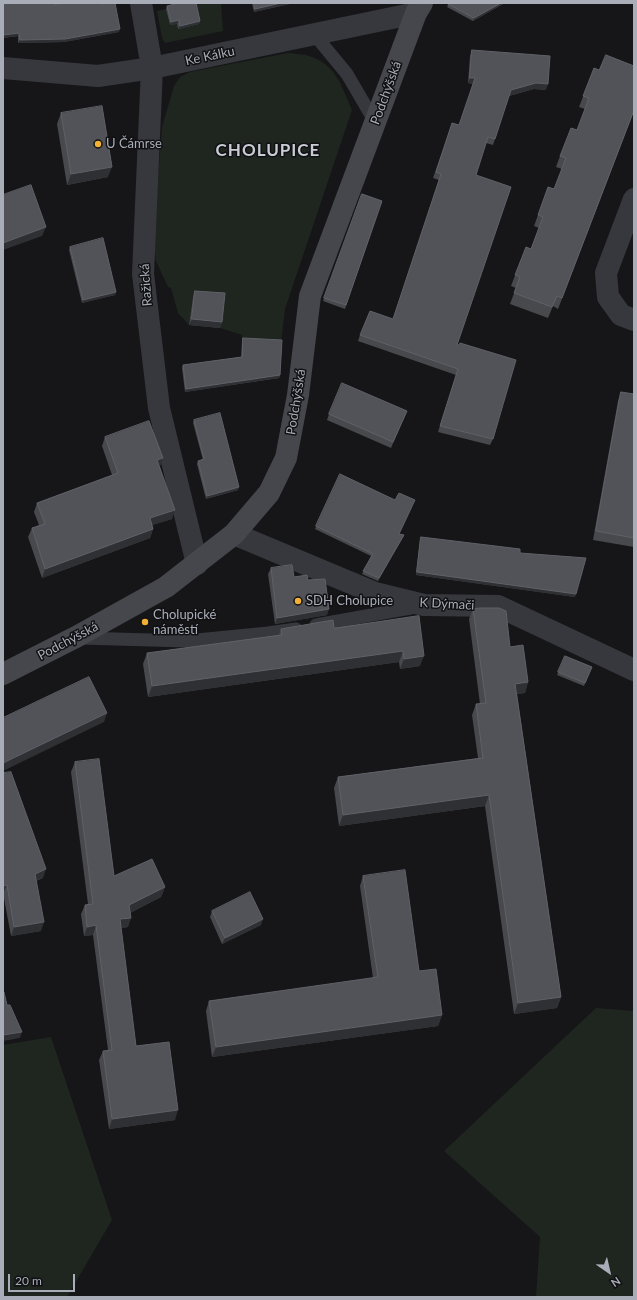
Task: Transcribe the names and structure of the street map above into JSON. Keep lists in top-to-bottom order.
{
  "streets": {
    "street": [
      "Ke Kálku",
      "Podchýšská",
      "Ražická",
      "K Dýmači"
    ]
  },
  "crossings": [
    ["Ke Kálku", "Podchýšská"],
    ["Ke Kálku", "Ražická"],
    ["Podchýšská", "Ražická"],
    ["Podchýšská", "K Dýmači"]
  ],
  "districts": ["CHOLUPICE"],
  "places": ["U Čámrse", "SDH Cholupice", "Cholupické náměstí"],
  "scale_bar": "20 m",
  "north": "bottom right"
}
